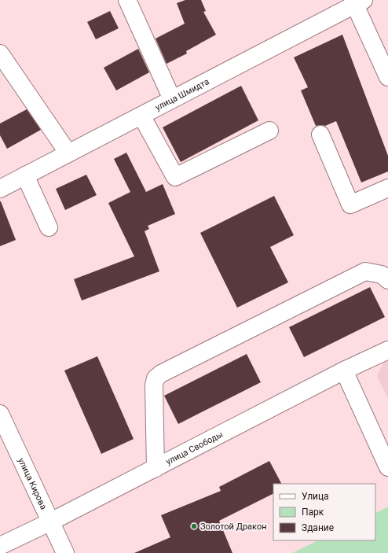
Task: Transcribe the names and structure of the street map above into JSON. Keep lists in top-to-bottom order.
{
  "streets": {
    "street": ["улица Шмидта", "улица Свободы", "улица Кирова"]
  },
  "crossings": [
    ["улица Свободы", "улица Кирова"]
  ],
  "places": ["Золотой Дракон"],
  "legend": ["Улица", "Парк", "Здание"]
}
